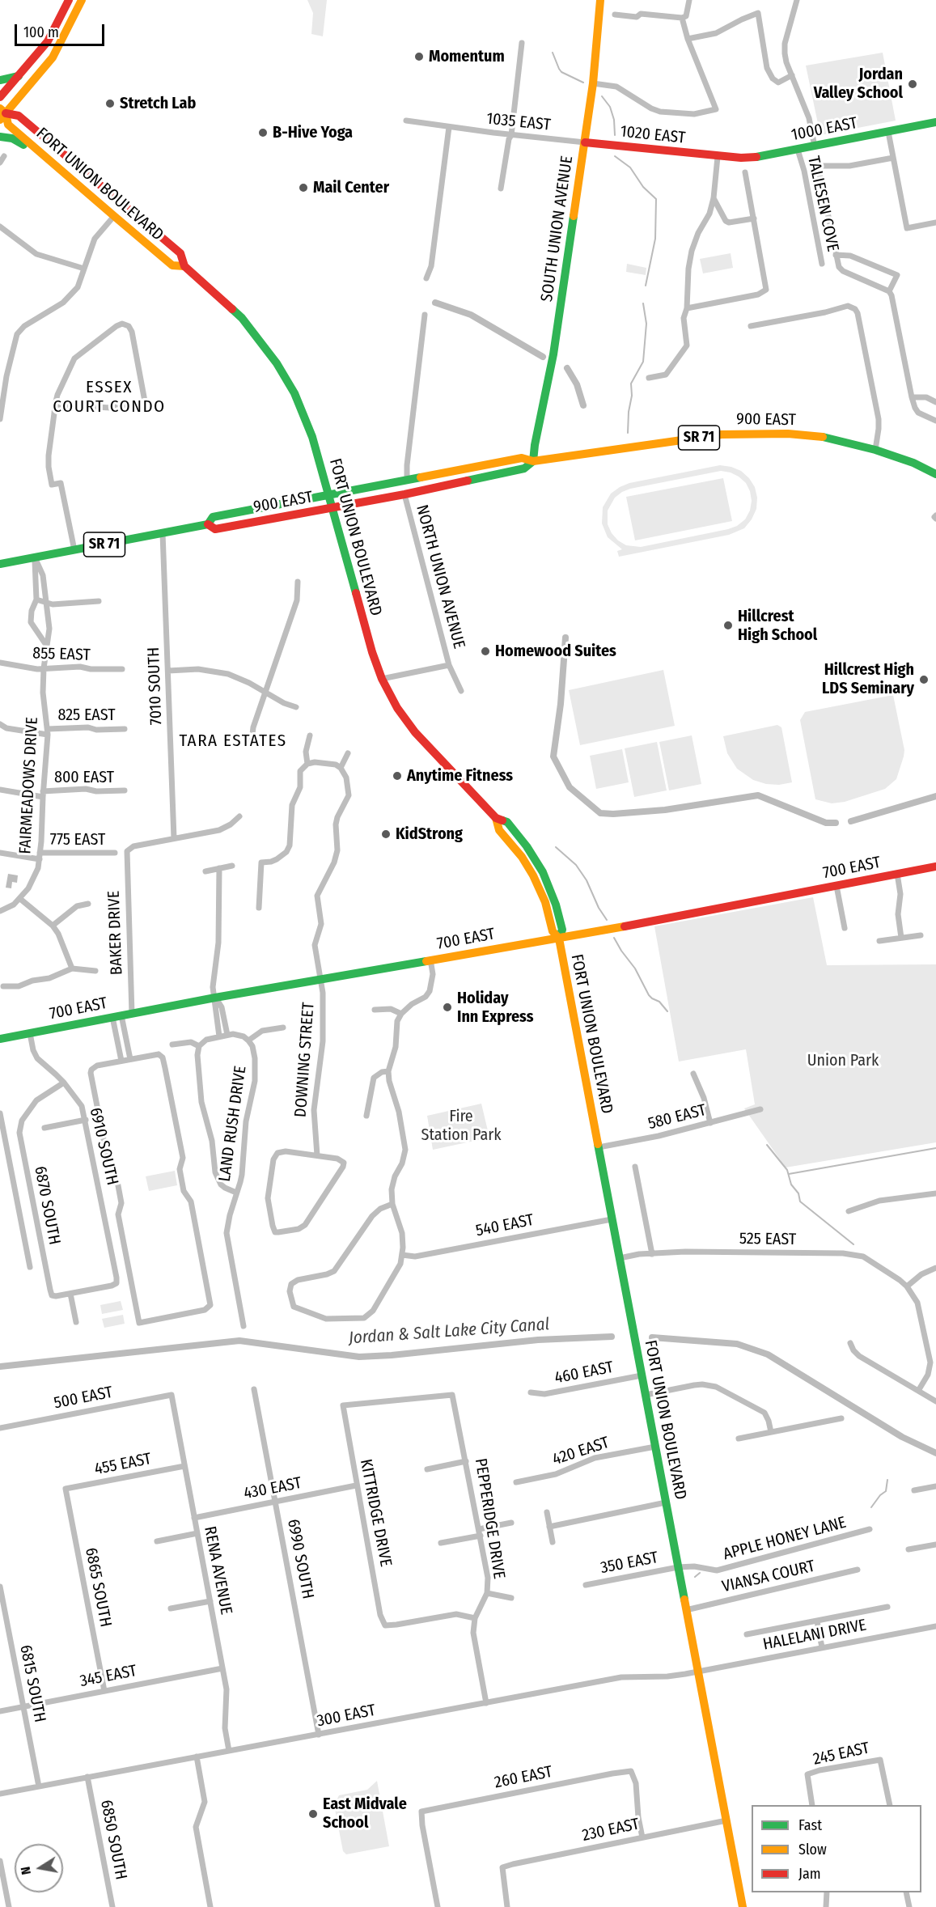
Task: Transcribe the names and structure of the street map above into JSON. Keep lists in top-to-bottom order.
{
  "streets": {
    "main road": [
      "1000 EAST",
      "1020 EAST",
      "FORT UNION BOULEVARD",
      "SOUTH UNION AVENUE",
      "900 EAST",
      "SR 71",
      "700 EAST"
    ],
    "street": [
      "1035 EAST",
      "TALIESEN COVE",
      "NORTH UNION AVENUE",
      "855 EAST",
      "7010 SOUTH",
      "825 EAST",
      "800 EAST",
      "FAIRMEADOWS DRIVE",
      "775 EAST",
      "BAKER DRIVE",
      "DOWNING STREET",
      "580 EAST",
      "LAND RUSH DRIVE",
      "6910 SOUTH",
      "6870 SOUTH",
      "540 EAST",
      "525 EAST",
      "460 EAST",
      "500 EAST",
      "420 EAST",
      "455 EAST",
      "430 EAST",
      "KITTRIDGE DRIVE",
      "PEPPERIDGE DRIVE",
      "APPLE HONEY LANE",
      "6990 SOUTH",
      "350 EAST",
      "RENA AVENUE",
      "VIANSA COURT",
      "6865 SOUTH",
      "HALELANI DRIVE",
      "345 EAST",
      "6815 SOUTH",
      "300 EAST",
      "245 EAST",
      "260 EAST",
      "230 EAST",
      "6850 SOUTH"
    ]
  },
  "crossings": [
    ["1035 EAST", "1020 EAST"],
    ["1035 EAST", "SOUTH UNION AVENUE"],
    ["1000 EAST", "1020 EAST"],
    ["1000 EAST", "TALIESEN COVE"],
    ["1020 EAST", "SOUTH UNION AVENUE"],
    ["FORT UNION BOULEVARD", "900 EAST"],
    ["FORT UNION BOULEVARD", "NORTH UNION AVENUE"],
    ["FORT UNION BOULEVARD", "700 EAST"],
    ["FORT UNION BOULEVARD", "580 EAST"],
    ["FORT UNION BOULEVARD", "540 EAST"],
    ["FORT UNION BOULEVARD", "525 EAST"],
    ["FORT UNION BOULEVARD", "460 EAST"],
    ["FORT UNION BOULEVARD", "420 EAST"],
    ["FORT UNION BOULEVARD", "APPLE HONEY LANE"],
    ["FORT UNION BOULEVARD", "350 EAST"],
    ["FORT UNION BOULEVARD", "VIANSA COURT"],
    ["FORT UNION BOULEVARD", "HALELANI DRIVE"],
    ["FORT UNION BOULEVARD", "300 EAST"],
    ["FORT UNION BOULEVARD", "230 EAST"],
    ["SOUTH UNION AVENUE", "900 EAST"],
    ["900 EAST", "NORTH UNION AVENUE"],
    ["900 EAST", "7010 SOUTH"],
    ["900 EAST", "FAIRMEADOWS DRIVE"],
    ["855 EAST", "FAIRMEADOWS DRIVE"],
    ["7010 SOUTH", "BAKER DRIVE"],
    ["825 EAST", "FAIRMEADOWS DRIVE"],
    ["800 EAST", "FAIRMEADOWS DRIVE"],
    ["FAIRMEADOWS DRIVE", "775 EAST"],
    ["700 EAST", "BAKER DRIVE"],
    ["700 EAST", "DOWNING STREET"],
    ["700 EAST", "6910 SOUTH"],
    ["6910 SOUTH", "6870 SOUTH"],
    ["500 EAST", "RENA AVENUE"],
    ["455 EAST", "RENA AVENUE"],
    ["455 EAST", "6865 SOUTH"],
    ["430 EAST", "KITTRIDGE DRIVE"],
    ["430 EAST", "6990 SOUTH"],
    ["430 EAST", "RENA AVENUE"],
    ["KITTRIDGE DRIVE", "PEPPERIDGE DRIVE"],
    ["PEPPERIDGE DRIVE", "300 EAST"],
    ["APPLE HONEY LANE", "350 EAST"],
    ["6990 SOUTH", "300 EAST"],
    ["RENA AVENUE", "345 EAST"],
    ["RENA AVENUE", "300 EAST"],
    ["6865 SOUTH", "345 EAST"],
    ["HALELANI DRIVE", "300 EAST"],
    ["345 EAST", "6815 SOUTH"],
    ["6815 SOUTH", "300 EAST"],
    ["300 EAST", "6850 SOUTH"],
    ["260 EAST", "230 EAST"]
  ],
  "districts": ["ESSEX COURT CONDO", "TARA ESTATES"],
  "water": ["Jordan & Salt Lake City Canal"],
  "parks": ["Union Park", "Fire Station Park"],
  "places": [
    "Momentum",
    "Jordan Valley School",
    "Stretch Lab",
    "B-Hive Yoga",
    "Mail Center",
    "Hillcrest High School",
    "Homewood Suites",
    "Hillcrest High LDS Seminary",
    "Anytime Fitness",
    "KidStrong",
    "Holiday Inn Express",
    "East Midvale School"
  ],
  "legend": ["Fast", "Slow", "Jam"],
  "scale_bar": "100 m",
  "north": "left"
}
